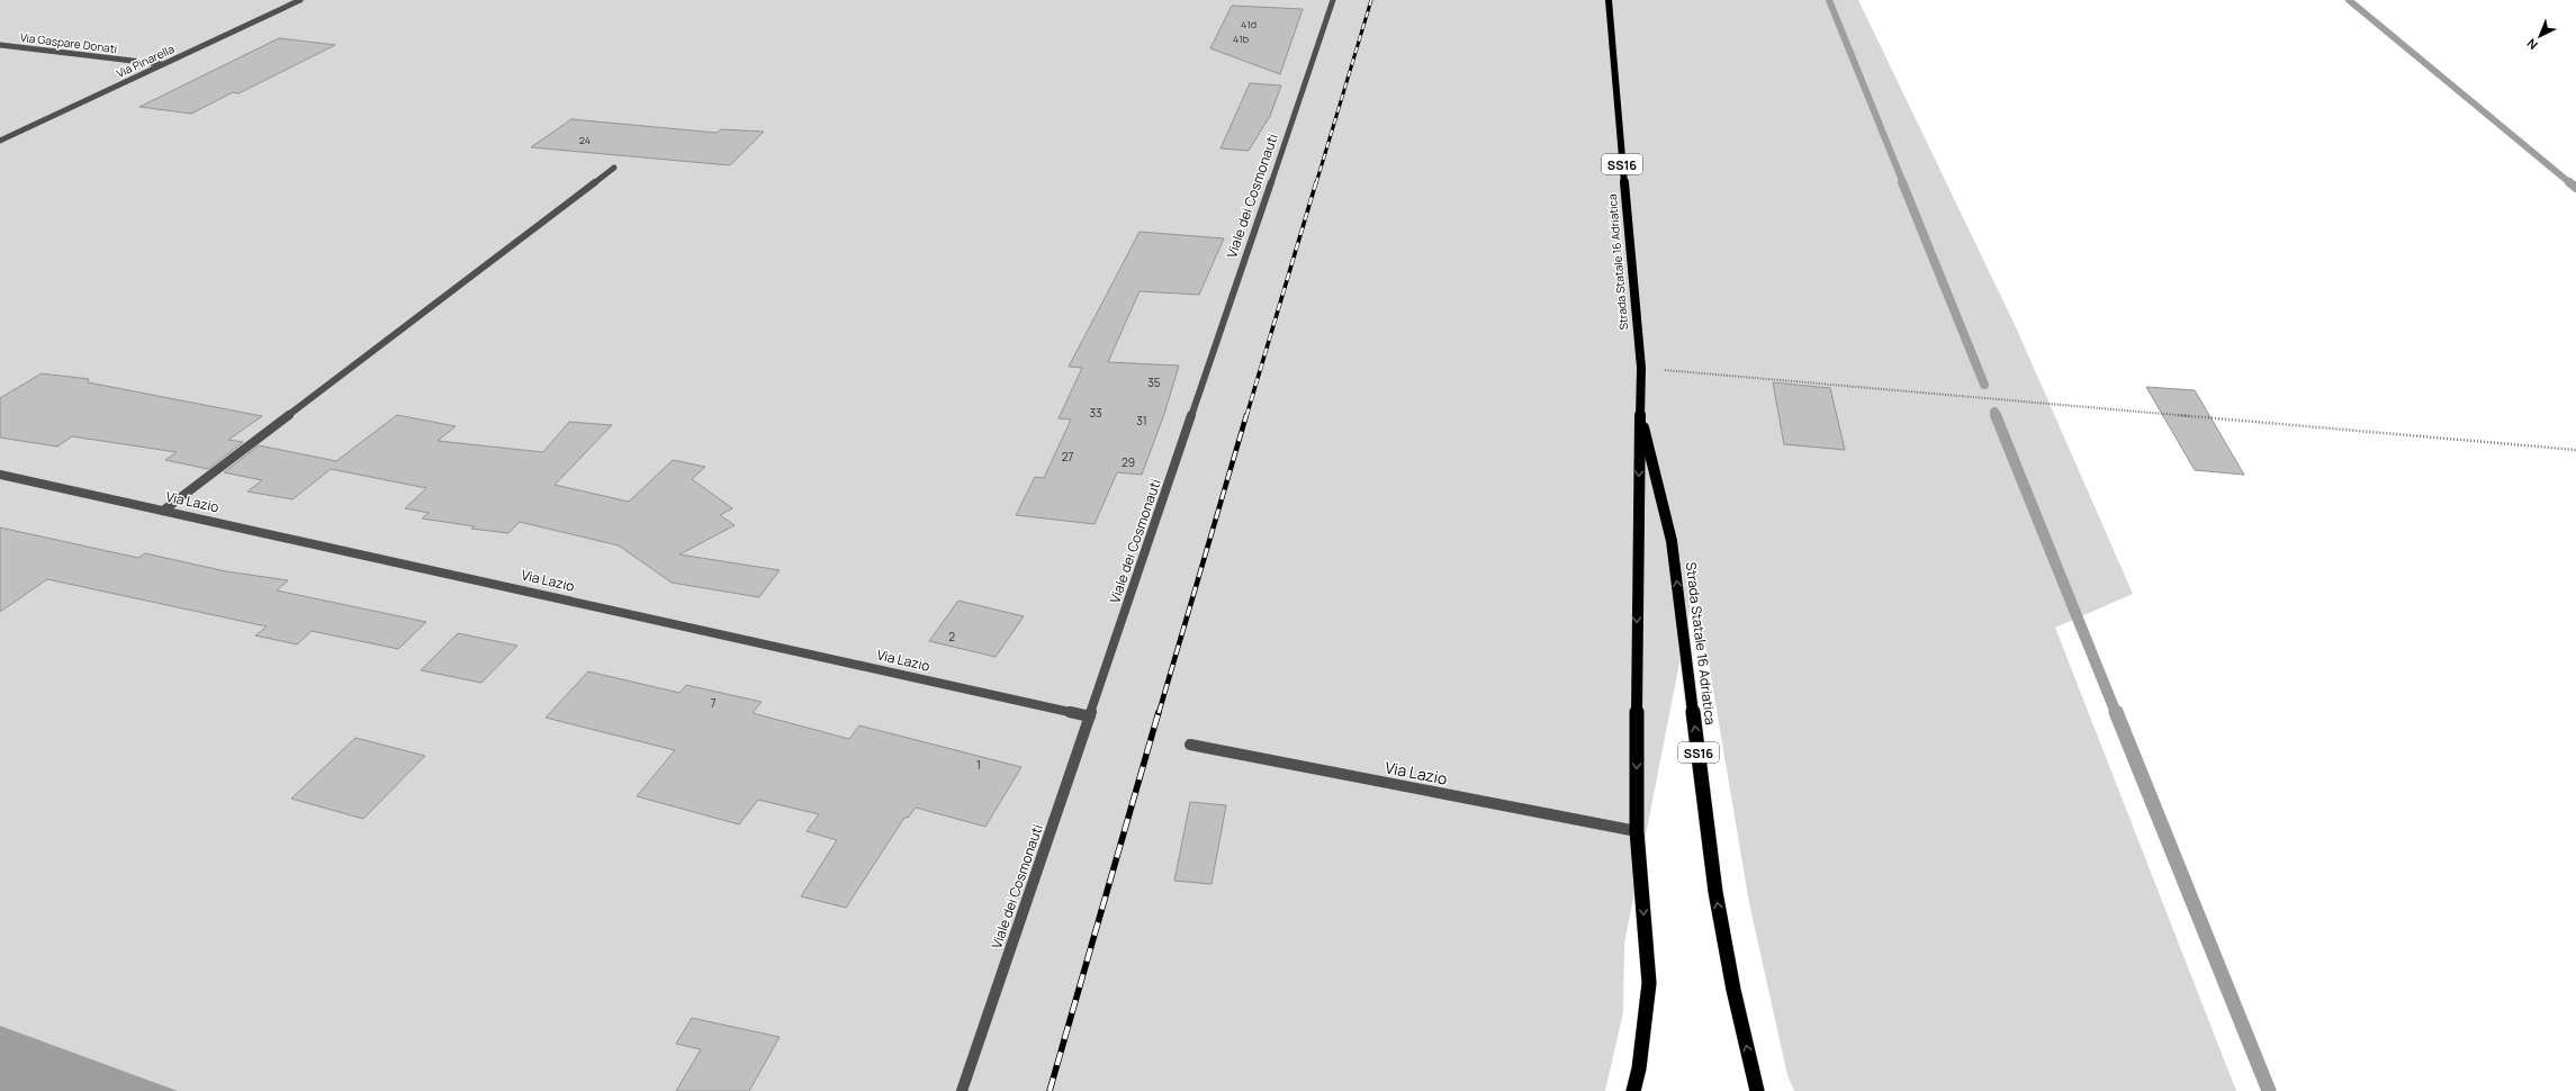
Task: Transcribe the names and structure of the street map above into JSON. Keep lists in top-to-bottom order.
{
  "streets": {
    "main road": ["SS16", "Strada Statale 16 Adriatica"],
    "street": [
      "Via Gaspare Donati",
      "Via Pinarella",
      "Viale dei Cosmonauti",
      "Via Lazio"
    ]
  },
  "crossings": [
    ["Via Gaspare Donati", "Via Pinarella"],
    ["Viale dei Cosmonauti", "Via Lazio"],
    ["Strada Statale 16 Adriatica", "Via Lazio"]
  ],
  "house_numbers": [
    "41d",
    "41b",
    "24",
    "35",
    "33",
    "31",
    "27",
    "29",
    "2",
    "7",
    "1"
  ],
  "north": "bottom left"
}
